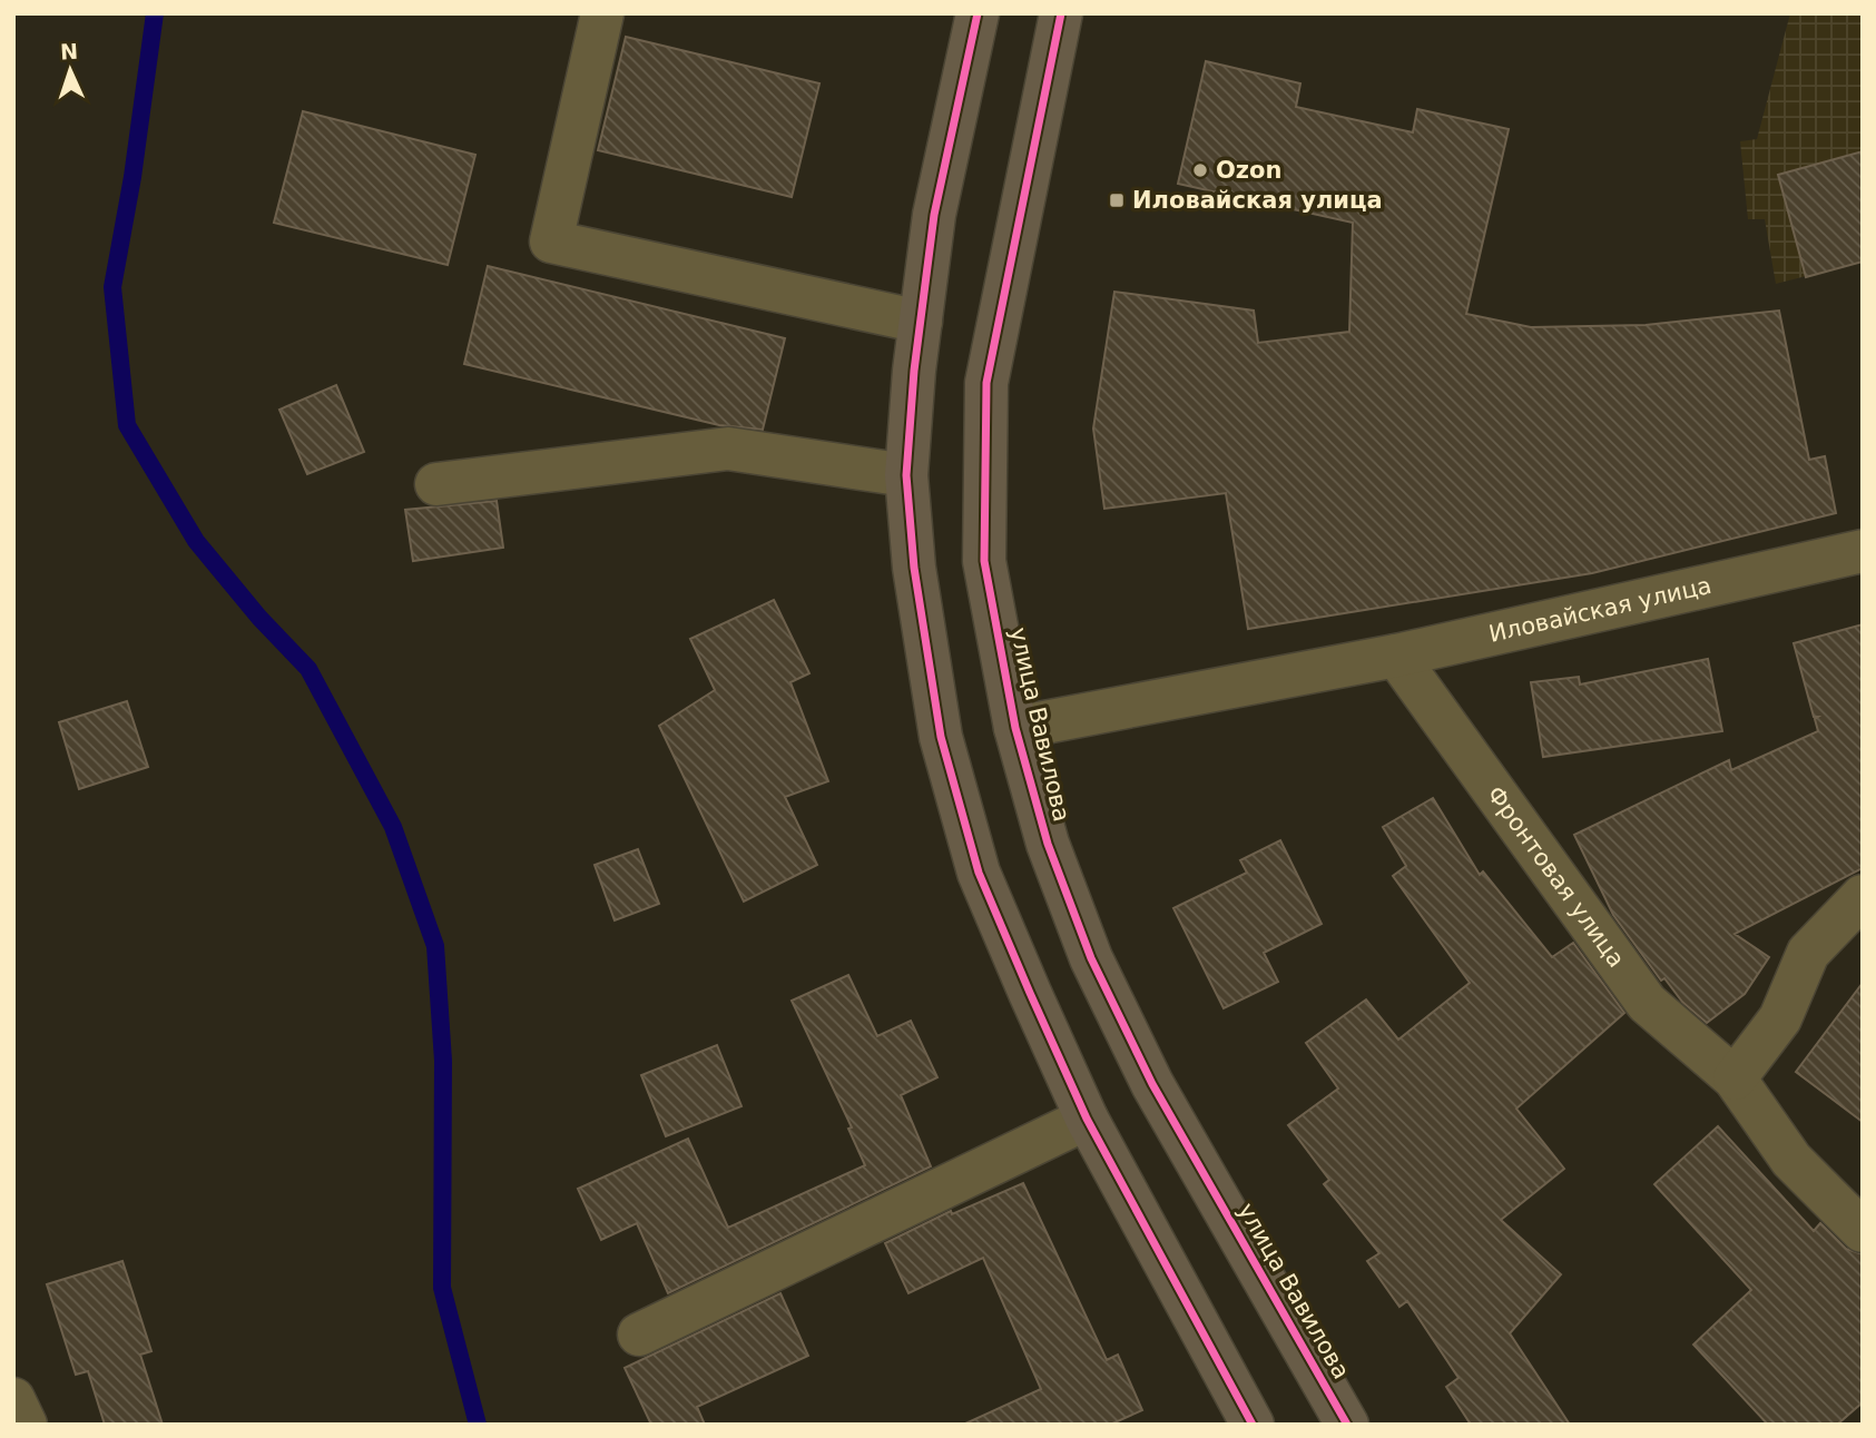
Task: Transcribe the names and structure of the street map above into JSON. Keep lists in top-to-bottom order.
{
  "streets": {
    "main road": ["улица Вавилова"],
    "street": ["Иловайская улица", "Фронтовая улица"]
  },
  "crossings": [
    ["Иловайская улица", "улица Вавилова"],
    ["Иловайская улица", "Фронтовая улица"]
  ],
  "places": {
    "other": ["Ozon"],
    "transit": ["Иловайская улица"]
  },
  "north": "top"
}
